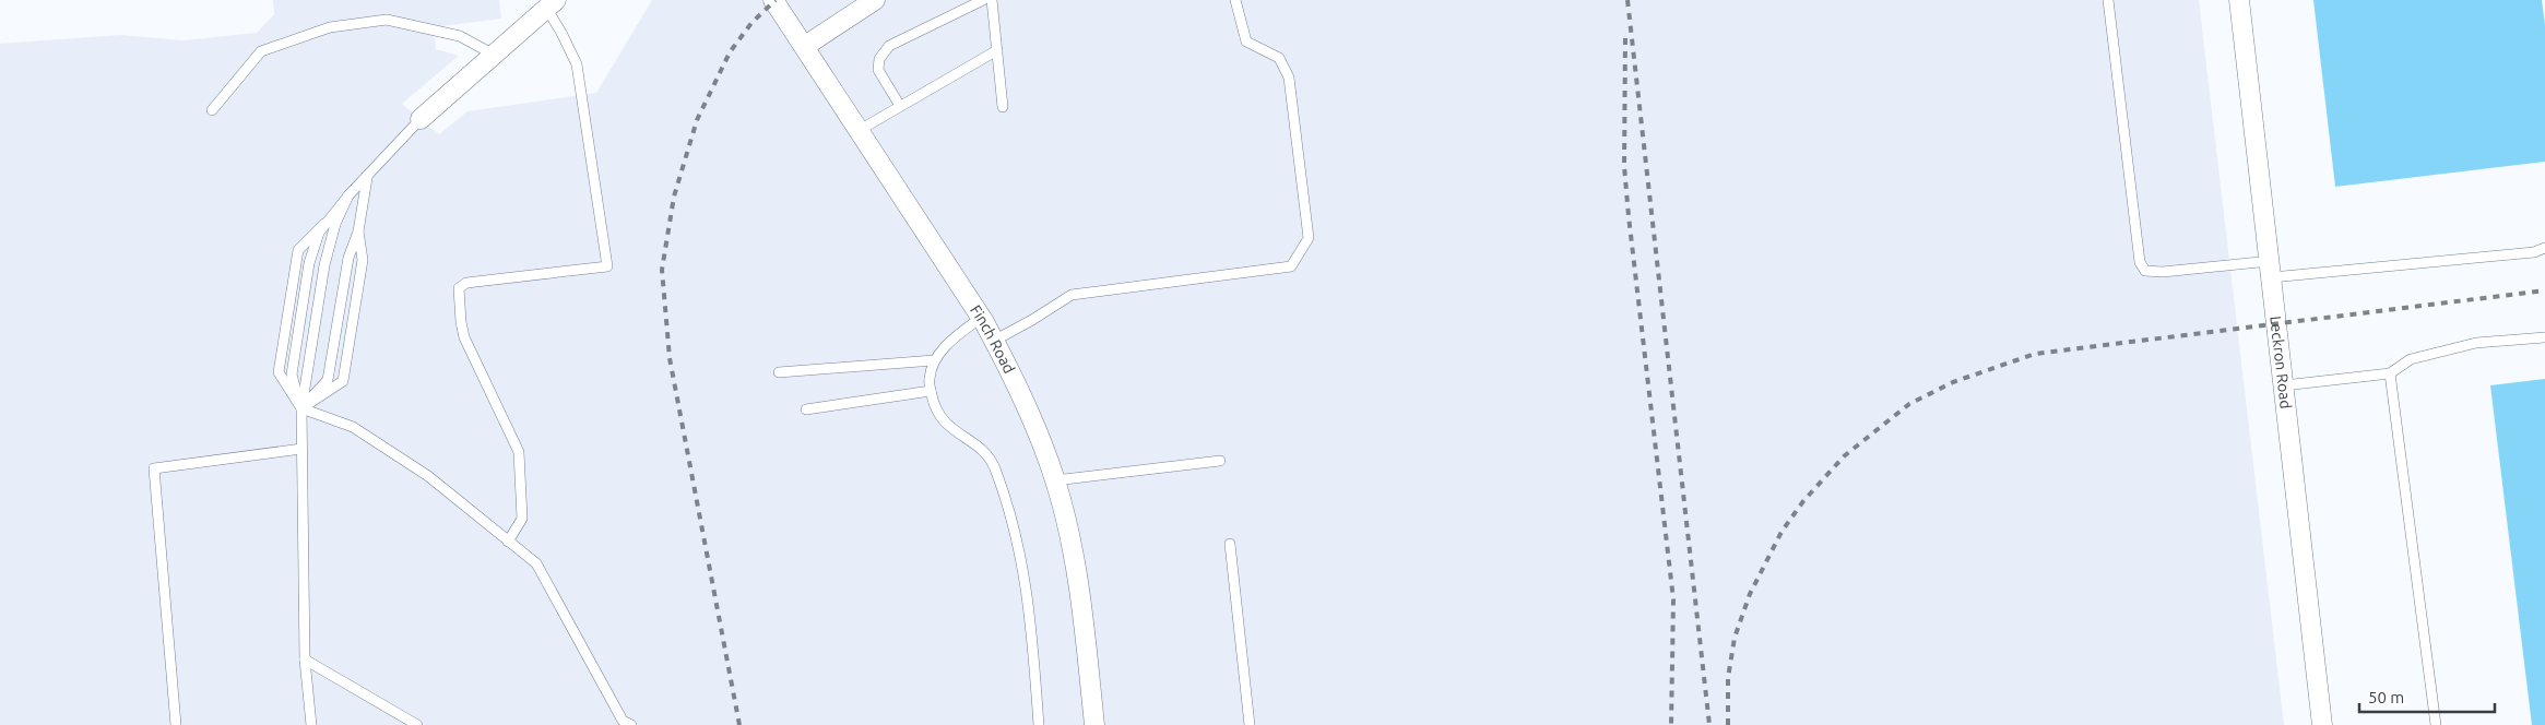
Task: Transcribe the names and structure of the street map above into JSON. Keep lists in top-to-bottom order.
{
  "streets": {
    "street": ["Finch Road", "Leckron Road"]
  },
  "scale_bar": "50 m"
}
